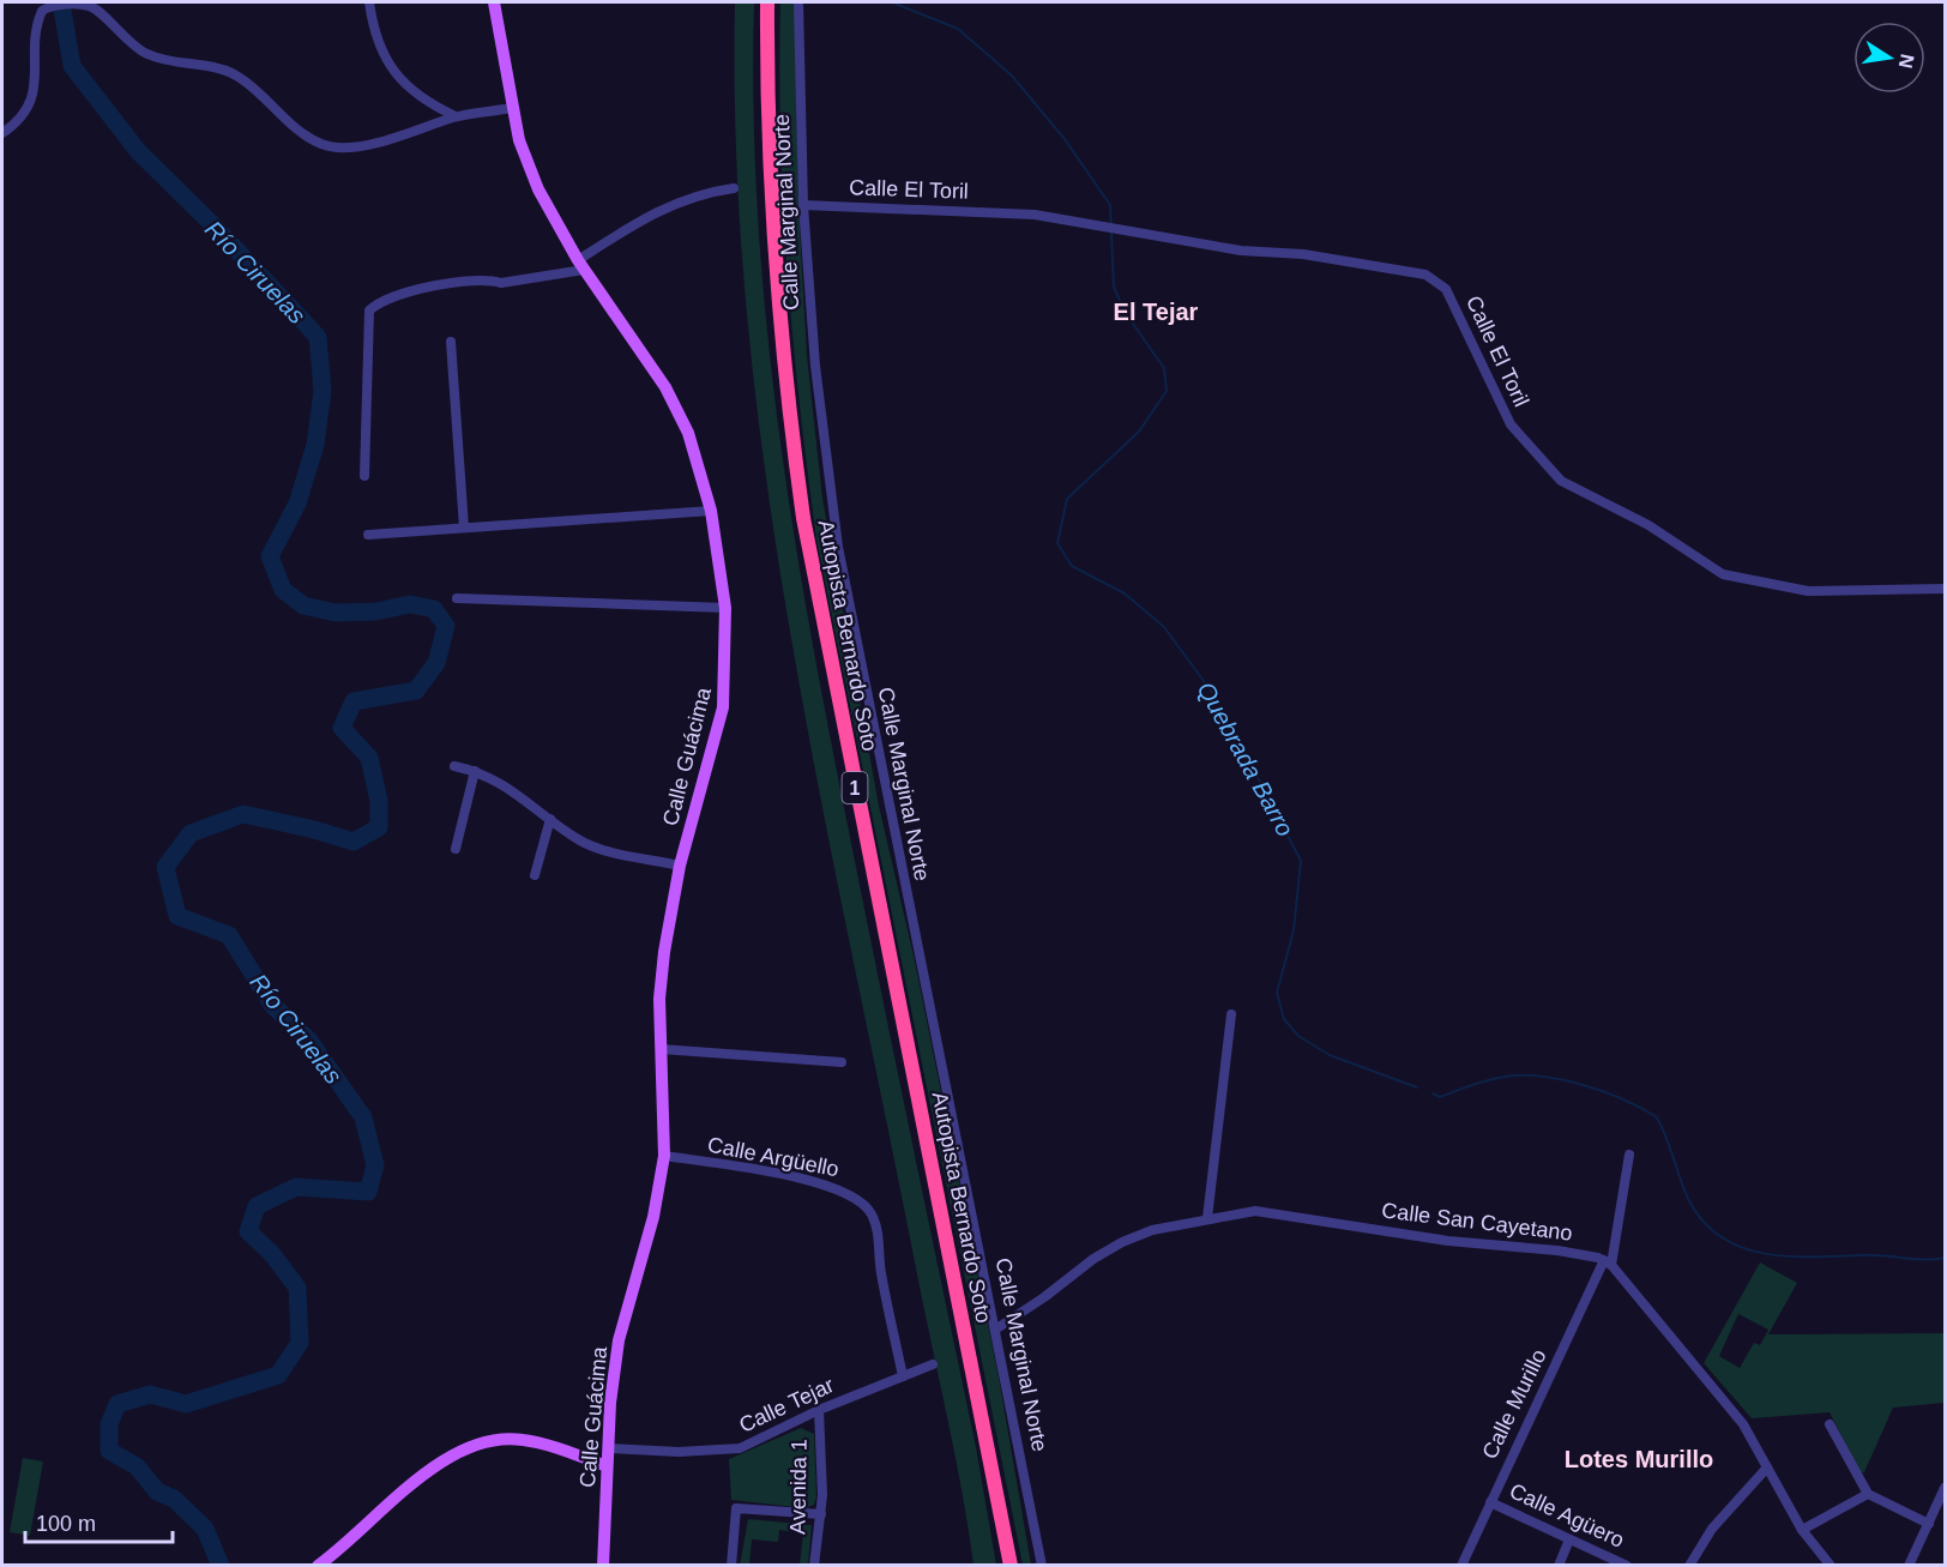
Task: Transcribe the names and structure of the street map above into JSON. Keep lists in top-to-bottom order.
{
  "streets": {
    "highway": ["Autopista Bernardo Soto", "1"],
    "main road": ["Calle Guácima"],
    "street": [
      "Calle El Toril",
      "Calle Marginal Norte",
      "Calle Argüello",
      "Calle San Cayetano",
      "Calle Murillo",
      "Calle Tejar",
      "Avenida 1",
      "Calle Agüero"
    ]
  },
  "crossings": [
    ["Calle El Toril", "Calle Marginal Norte"],
    ["Calle Marginal Norte", "Calle San Cayetano"],
    ["Calle Guácima", "Calle Argüello"],
    ["Calle Guácima", "Calle Tejar"],
    ["Calle Argüello", "Calle Tejar"],
    ["Calle San Cayetano", "Calle Murillo"],
    ["Calle Murillo", "Calle Agüero"],
    ["Calle Tejar", "Avenida 1"]
  ],
  "districts": ["El Tejar", "Lotes Murillo"],
  "water": ["Río Ciruelas", "Quebrada Barro"],
  "scale_bar": "100 m",
  "north": "right"
}
